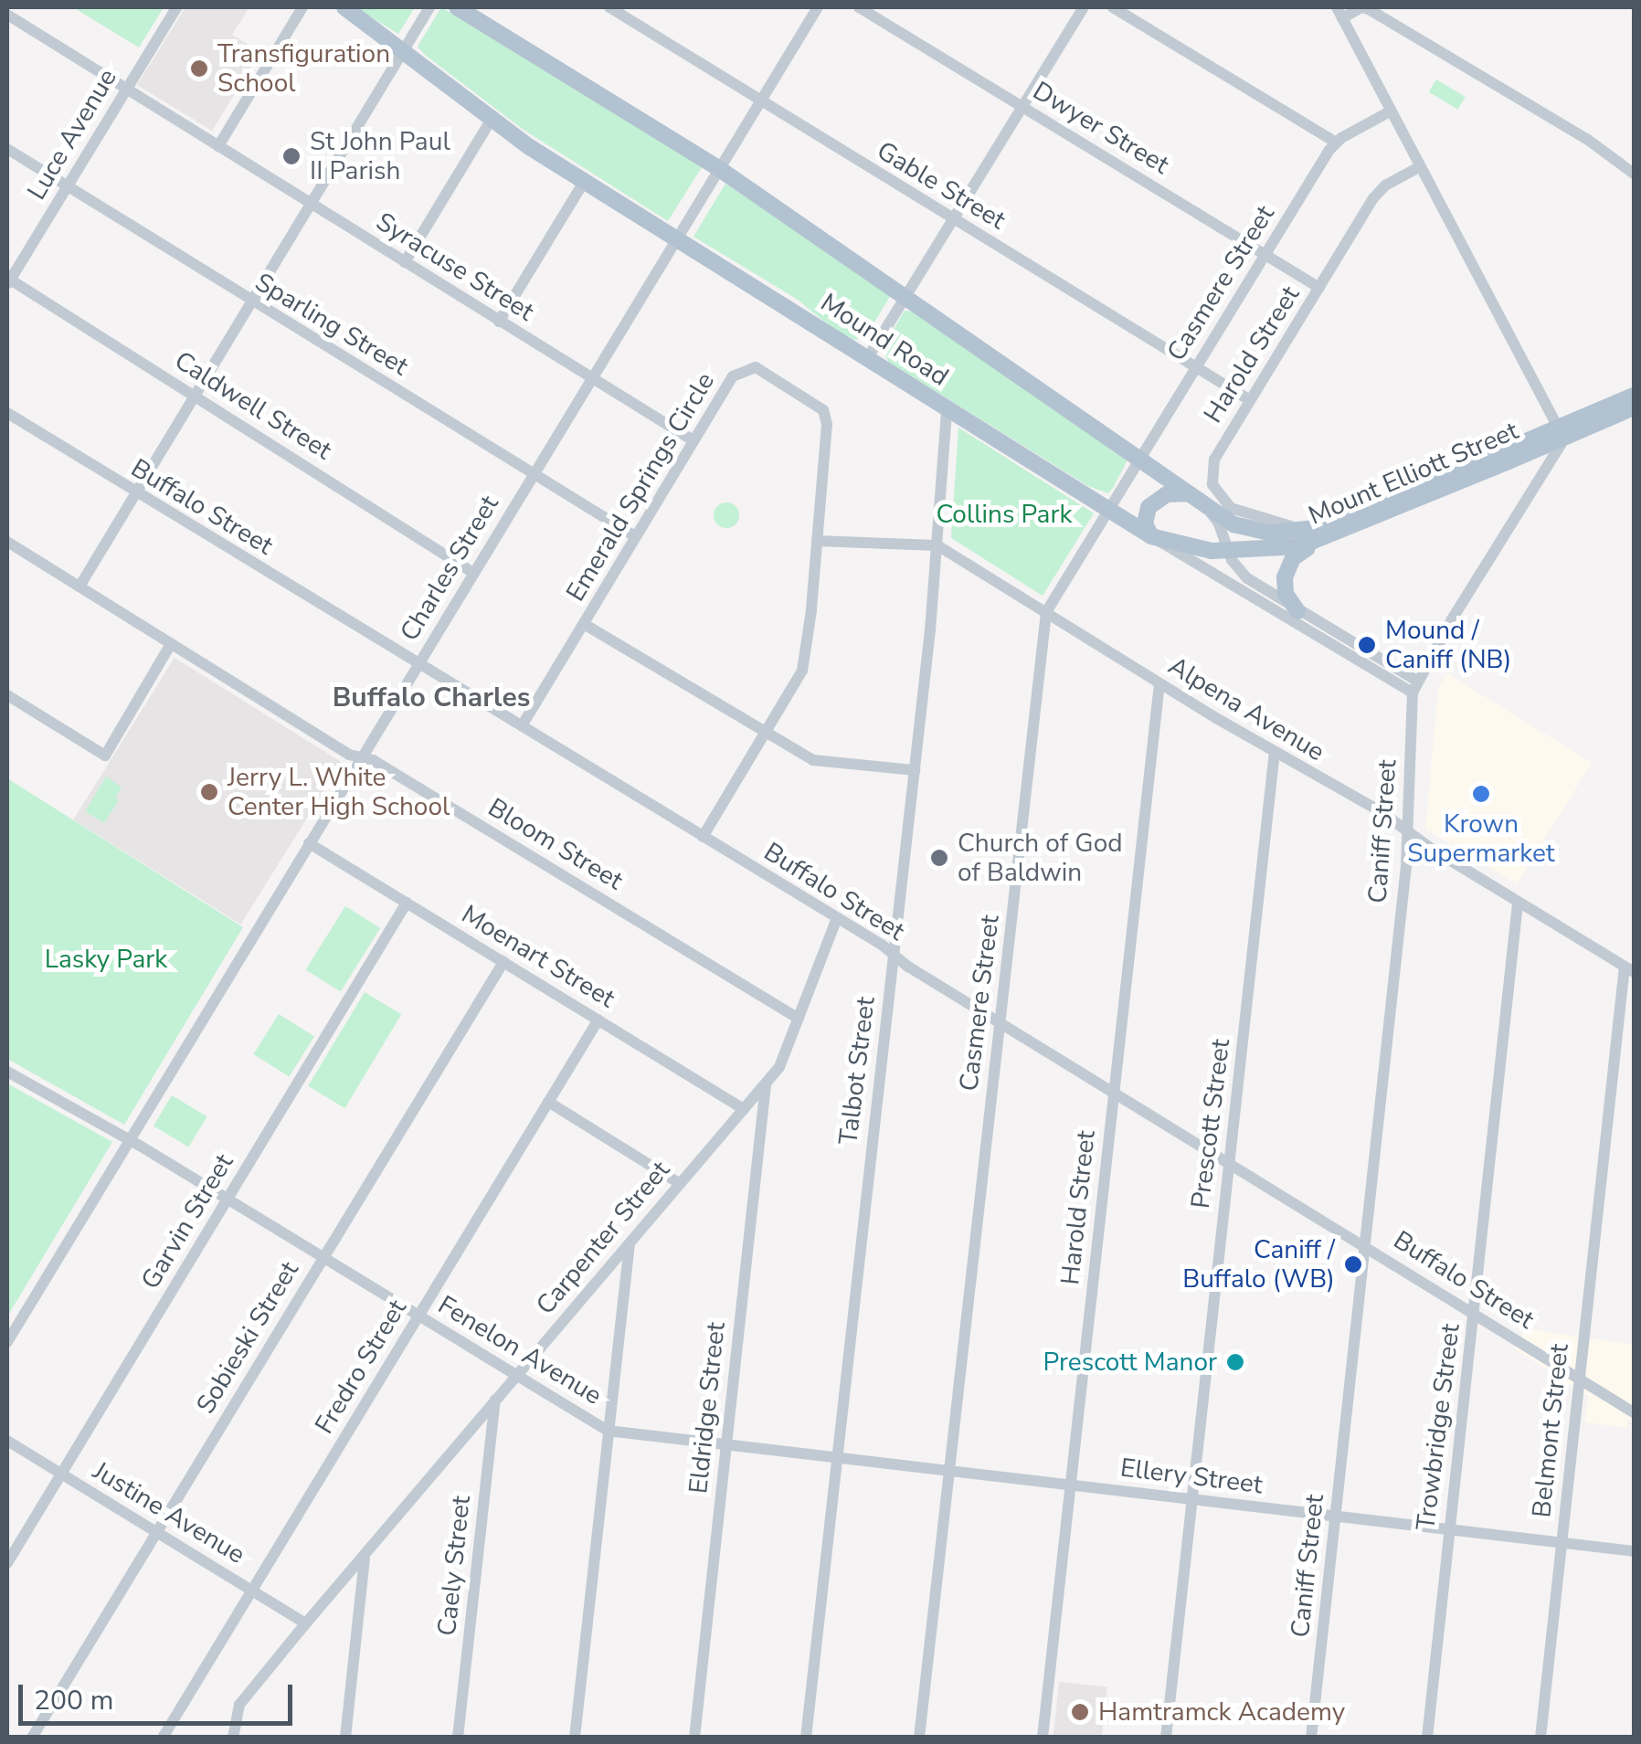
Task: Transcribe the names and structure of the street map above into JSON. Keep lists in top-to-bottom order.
{
  "streets": {
    "main road": ["Mound Road", "Mount Elliott Street"],
    "street": [
      "Dwyer Street",
      "Luce Avenue",
      "Gable Street",
      "Syracuse Street",
      "Casmere Street",
      "Sparling Street",
      "Harold Street",
      "Caldwell Street",
      "Emerald Springs Circle",
      "Buffalo Street",
      "Charles Street",
      "Alpena Avenue",
      "Caniff Street",
      "Bloom Street",
      "Moenart Street",
      "Talbot Street",
      "Prescott Street",
      "Garvin Street",
      "Carpenter Street",
      "Sobieski Street",
      "Fenelon Avenue",
      "Fredro Street",
      "Eldridge Street",
      "Trowbridge Street",
      "Belmont Street",
      "Ellery Street",
      "Justine Avenue",
      "Caely Street"
    ]
  },
  "crossings": [
    ["Dwyer Street", "Casmere Street"],
    ["Dwyer Street", "Harold Street"],
    ["Luce Avenue", "Syracuse Street"],
    ["Luce Avenue", "Sparling Street"],
    ["Luce Avenue", "Caldwell Street"],
    ["Gable Street", "Casmere Street"],
    ["Gable Street", "Harold Street"],
    ["Gable Street", "Charles Street"],
    ["Syracuse Street", "Emerald Springs Circle"],
    ["Syracuse Street", "Charles Street"],
    ["Casmere Street", "Mound Road"],
    ["Casmere Street", "Buffalo Street"],
    ["Casmere Street", "Alpena Avenue"],
    ["Casmere Street", "Caniff Street"],
    ["Casmere Street", "Fenelon Avenue"],
    ["Sparling Street", "Emerald Springs Circle"],
    ["Sparling Street", "Charles Street"],
    ["Mound Road", "Mount Elliott Street"],
    ["Mound Road", "Charles Street"],
    ["Mound Road", "Caniff Street"],
    ["Mound Road", "Talbot Street"],
    ["Harold Street", "Mount Elliott Street"],
    ["Harold Street", "Buffalo Street"],
    ["Harold Street", "Alpena Avenue"],
    ["Harold Street", "Caniff Street"],
    ["Harold Street", "Fenelon Avenue"],
    ["Harold Street", "Ellery Street"],
    ["Caldwell Street", "Charles Street"],
    ["Emerald Springs Circle", "Buffalo Street"],
    ["Emerald Springs Circle", "Alpena Avenue"],
    ["Buffalo Street", "Charles Street"],
    ["Buffalo Street", "Caniff Street"],
    ["Buffalo Street", "Talbot Street"],
    ["Buffalo Street", "Prescott Street"],
    ["Buffalo Street", "Carpenter Street"],
    ["Buffalo Street", "Trowbridge Street"],
    ["Buffalo Street", "Belmont Street"],
    ["Charles Street", "Bloom Street"],
    ["Charles Street", "Moenart Street"],
    ["Charles Street", "Fenelon Avenue"],
    ["Alpena Avenue", "Caniff Street"],
    ["Alpena Avenue", "Talbot Street"],
    ["Alpena Avenue", "Prescott Street"],
    ["Alpena Avenue", "Trowbridge Street"],
    ["Alpena Avenue", "Belmont Street"],
    ["Caniff Street", "Ellery Street"],
    ["Bloom Street", "Carpenter Street"],
    ["Moenart Street", "Garvin Street"],
    ["Moenart Street", "Carpenter Street"],
    ["Moenart Street", "Sobieski Street"],
    ["Moenart Street", "Fredro Street"],
    ["Talbot Street", "Fenelon Avenue"],
    ["Prescott Street", "Ellery Street"],
    ["Garvin Street", "Fenelon Avenue"],
    ["Garvin Street", "Justine Avenue"],
    ["Carpenter Street", "Fenelon Avenue"],
    ["Carpenter Street", "Eldridge Street"],
    ["Carpenter Street", "Justine Avenue"],
    ["Carpenter Street", "Caely Street"],
    ["Sobieski Street", "Fenelon Avenue"],
    ["Sobieski Street", "Justine Avenue"],
    ["Fenelon Avenue", "Fredro Street"],
    ["Fenelon Avenue", "Eldridge Street"],
    ["Fenelon Avenue", "Ellery Street"],
    ["Fredro Street", "Justine Avenue"],
    ["Trowbridge Street", "Ellery Street"],
    ["Belmont Street", "Ellery Street"]
  ],
  "districts": ["Buffalo Charles"],
  "parks": ["Collins Park", "Lasky Park"],
  "places": [
    "Transfiguration School",
    "St John Paul II Parish",
    "Mound / Caniff (NB)",
    "Jerry L. White Center High School",
    "Krown Supermarket",
    "Church of God of Baldwin",
    "Caniff / Buffalo (WB)",
    "Prescott Manor",
    "Hamtramck Academy"
  ],
  "scale_bar": "200 m"
}
